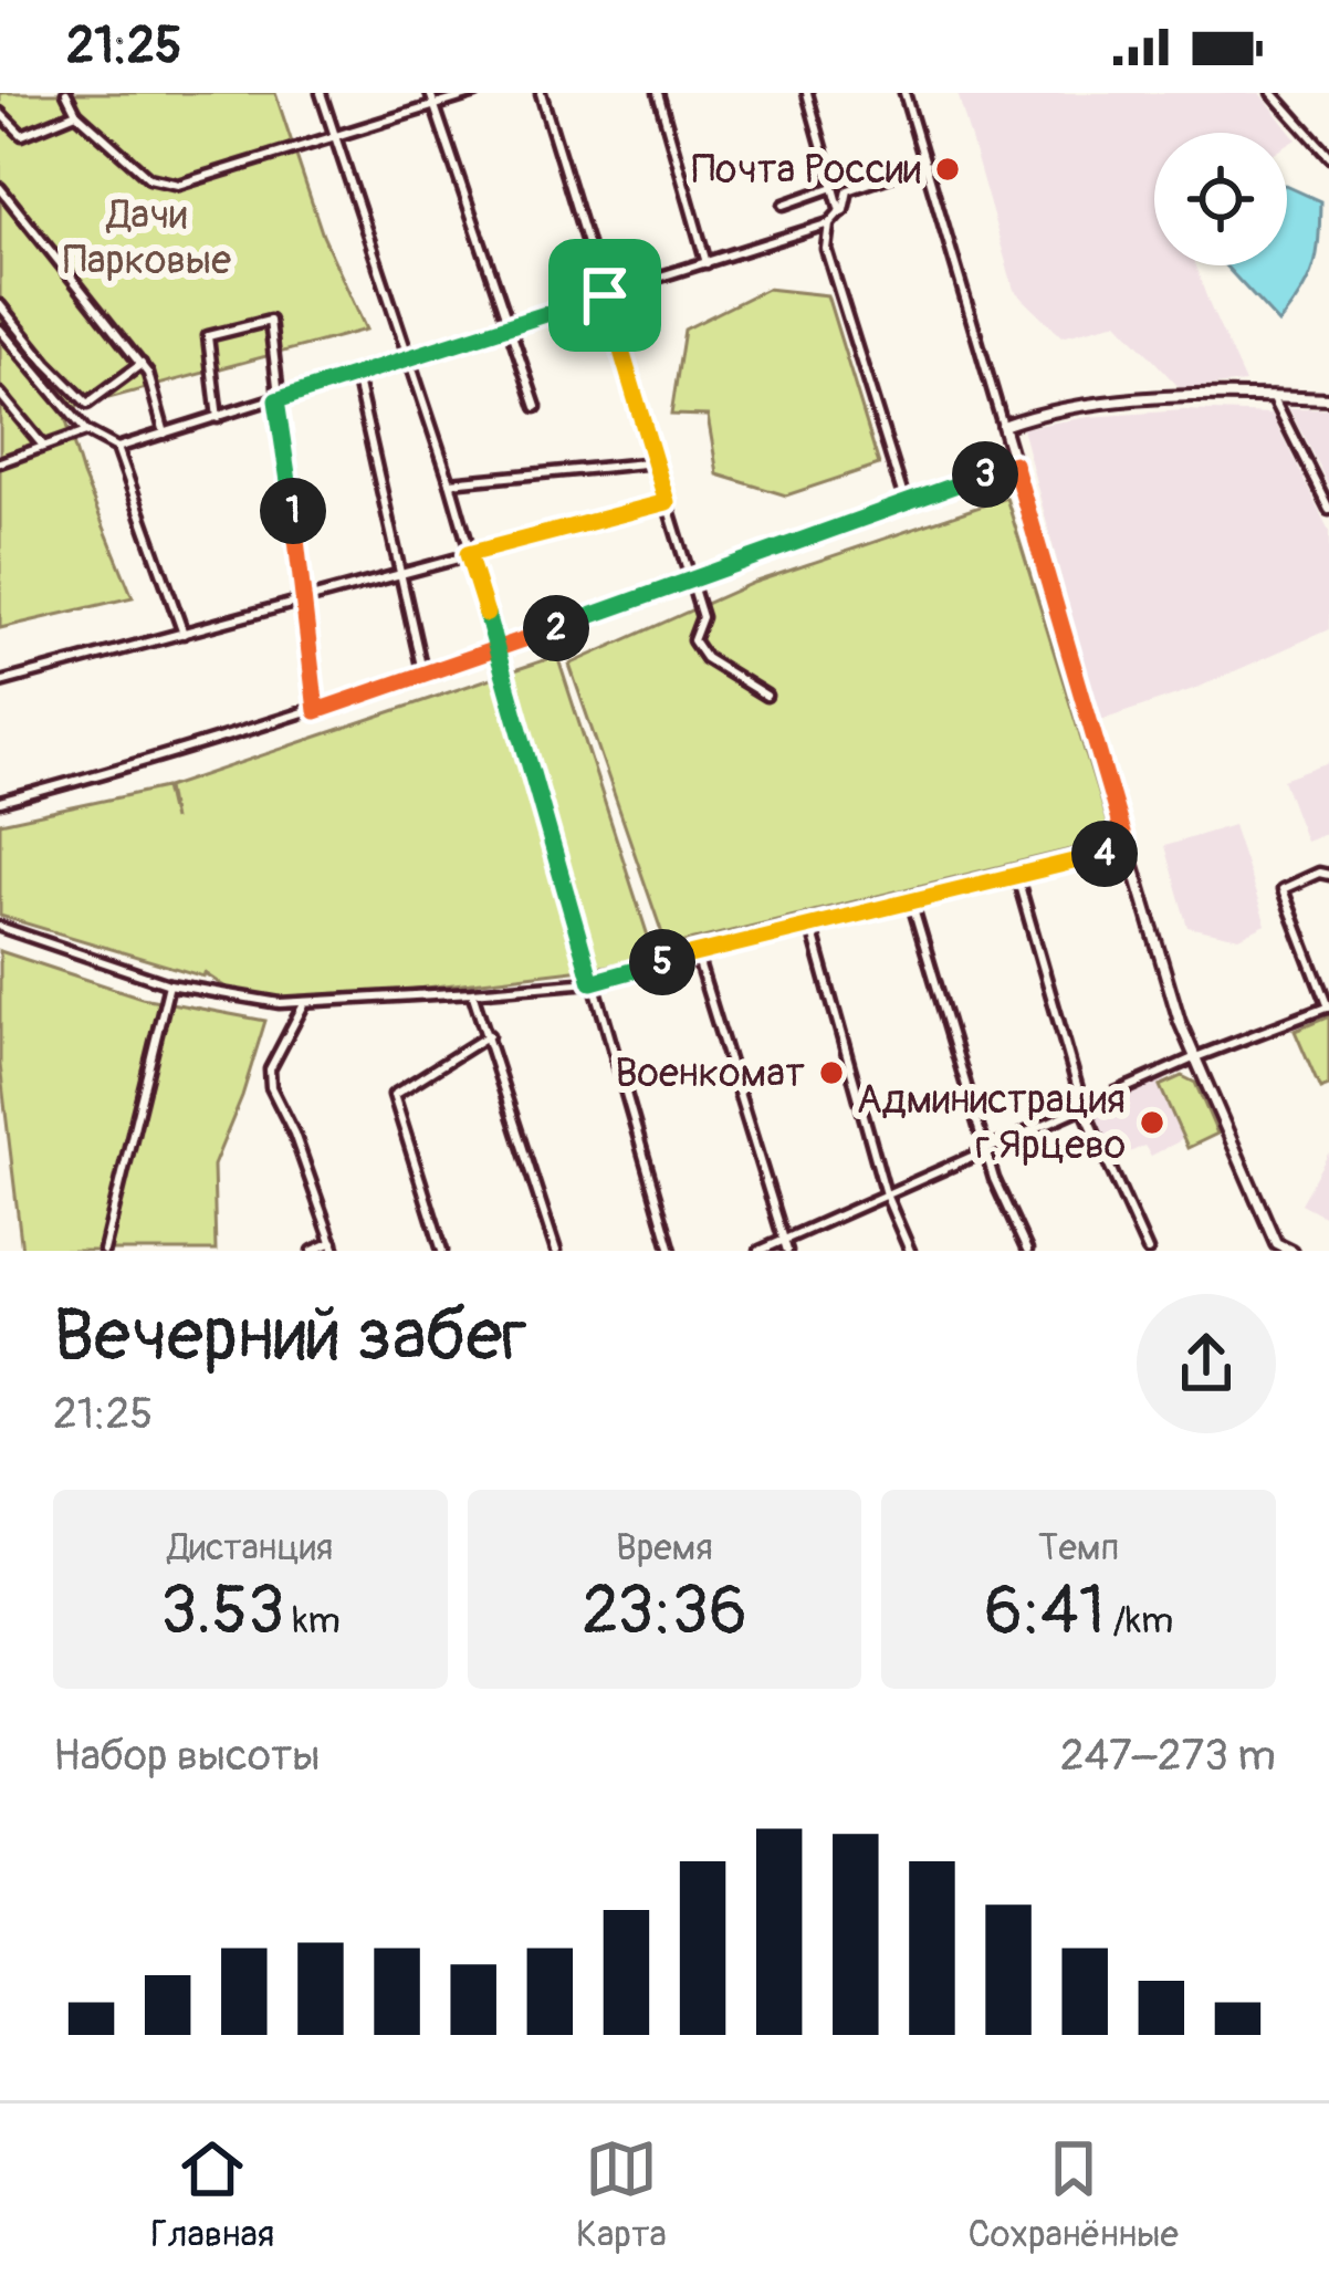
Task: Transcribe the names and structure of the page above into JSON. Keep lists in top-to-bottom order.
{
  "parks": ["Дачи Парковые"],
  "places": ["Почта России", "Военкомат", "Администрация г.Ярцево"],
  "page": {
    "status": "21:25",
    "pins": [
      "3",
      "1",
      "2",
      "4",
      "5"
    ],
    "heading": ["Вечерний забег", "21:25"],
    "stats": [
      ["Дистанция", "3.53 km"],
      ["Время", "23:36"],
      ["Темп", "6:41 /km"]
    ],
    "chart": ["Набор высоты", "247–273 m"],
    "tabs": ["Главная", "Карта", "Сохранённые"]
  }
}
